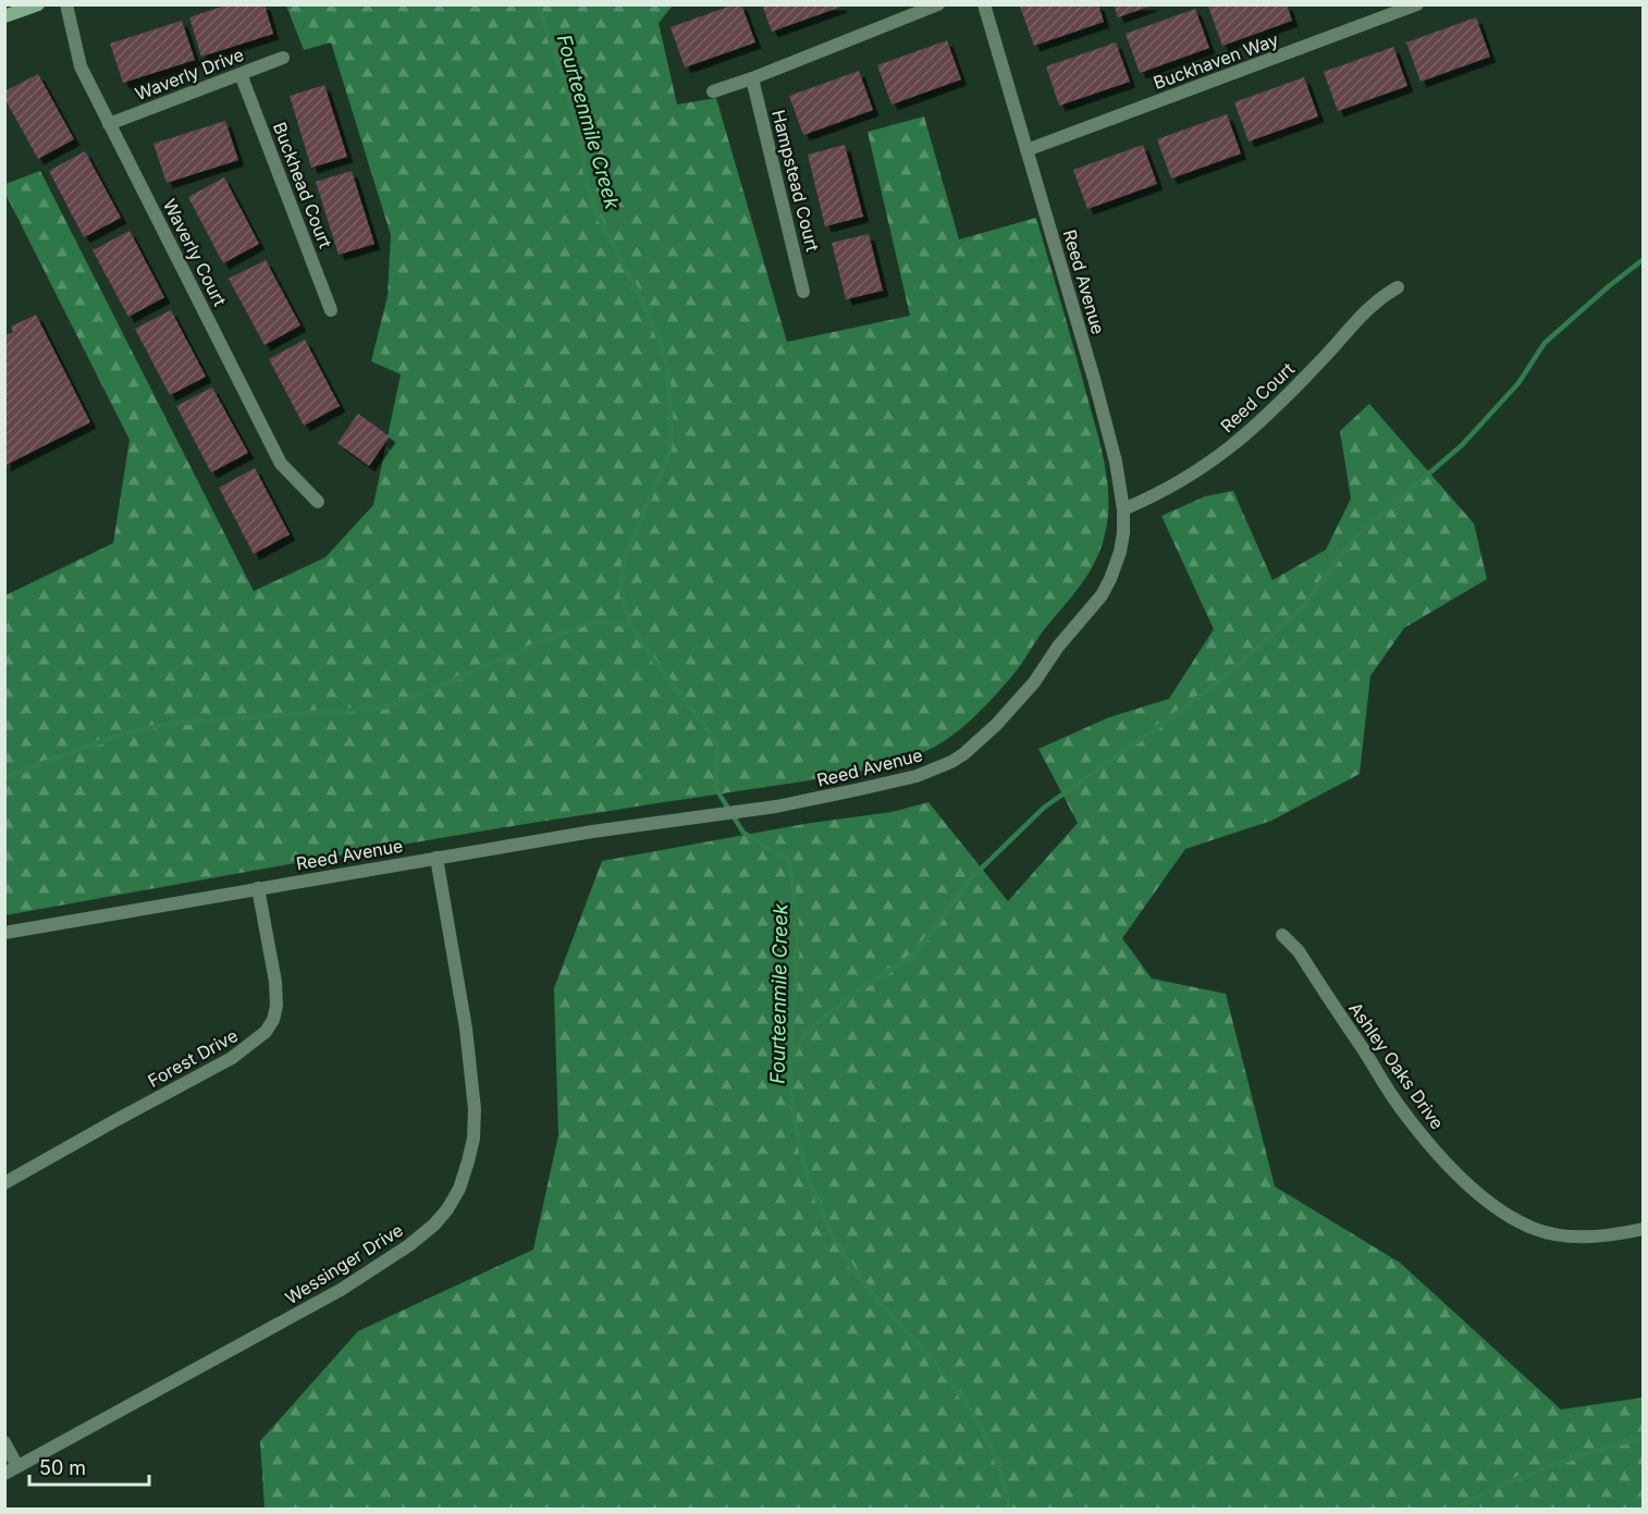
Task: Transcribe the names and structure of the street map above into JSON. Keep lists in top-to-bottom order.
{
  "streets": {
    "street": [
      "Buckhaven Way",
      "Waverly Drive",
      "Hampstead Court",
      "Buckhead Court",
      "Waverly Court",
      "Reed Avenue",
      "Reed Court",
      "Forest Drive",
      "Ashley Oaks Drive",
      "Wessinger Drive"
    ]
  },
  "crossings": [
    ["Buckhaven Way", "Reed Avenue"],
    ["Waverly Drive", "Buckhead Court"],
    ["Waverly Drive", "Waverly Court"],
    ["Reed Avenue", "Reed Court"],
    ["Reed Avenue", "Forest Drive"],
    ["Reed Avenue", "Wessinger Drive"]
  ],
  "water": ["Fourteenmile Creek"],
  "scale_bar": "50 m"
}
